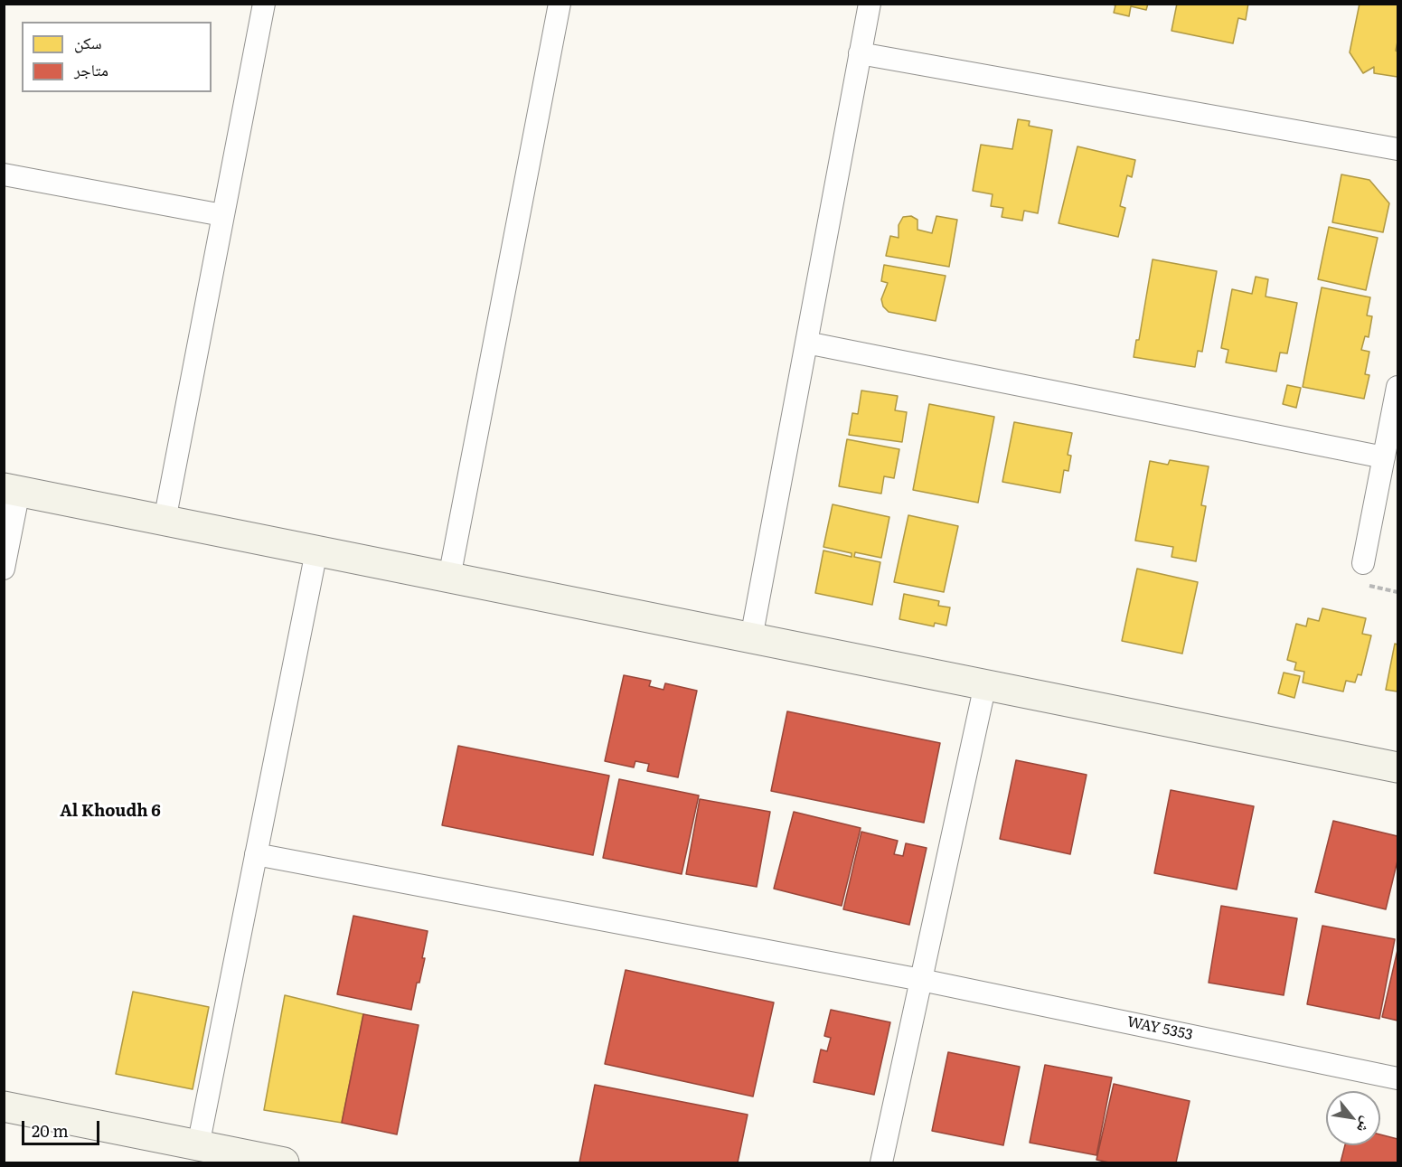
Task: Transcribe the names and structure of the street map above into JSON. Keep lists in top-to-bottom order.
{
  "streets": {
    "street": ["WAY 5353"]
  },
  "districts": ["Al Khoudh 6"],
  "legend": ["سكن", "متاجر"],
  "scale_bar": "20 m",
  "north": "bottom right"
}
